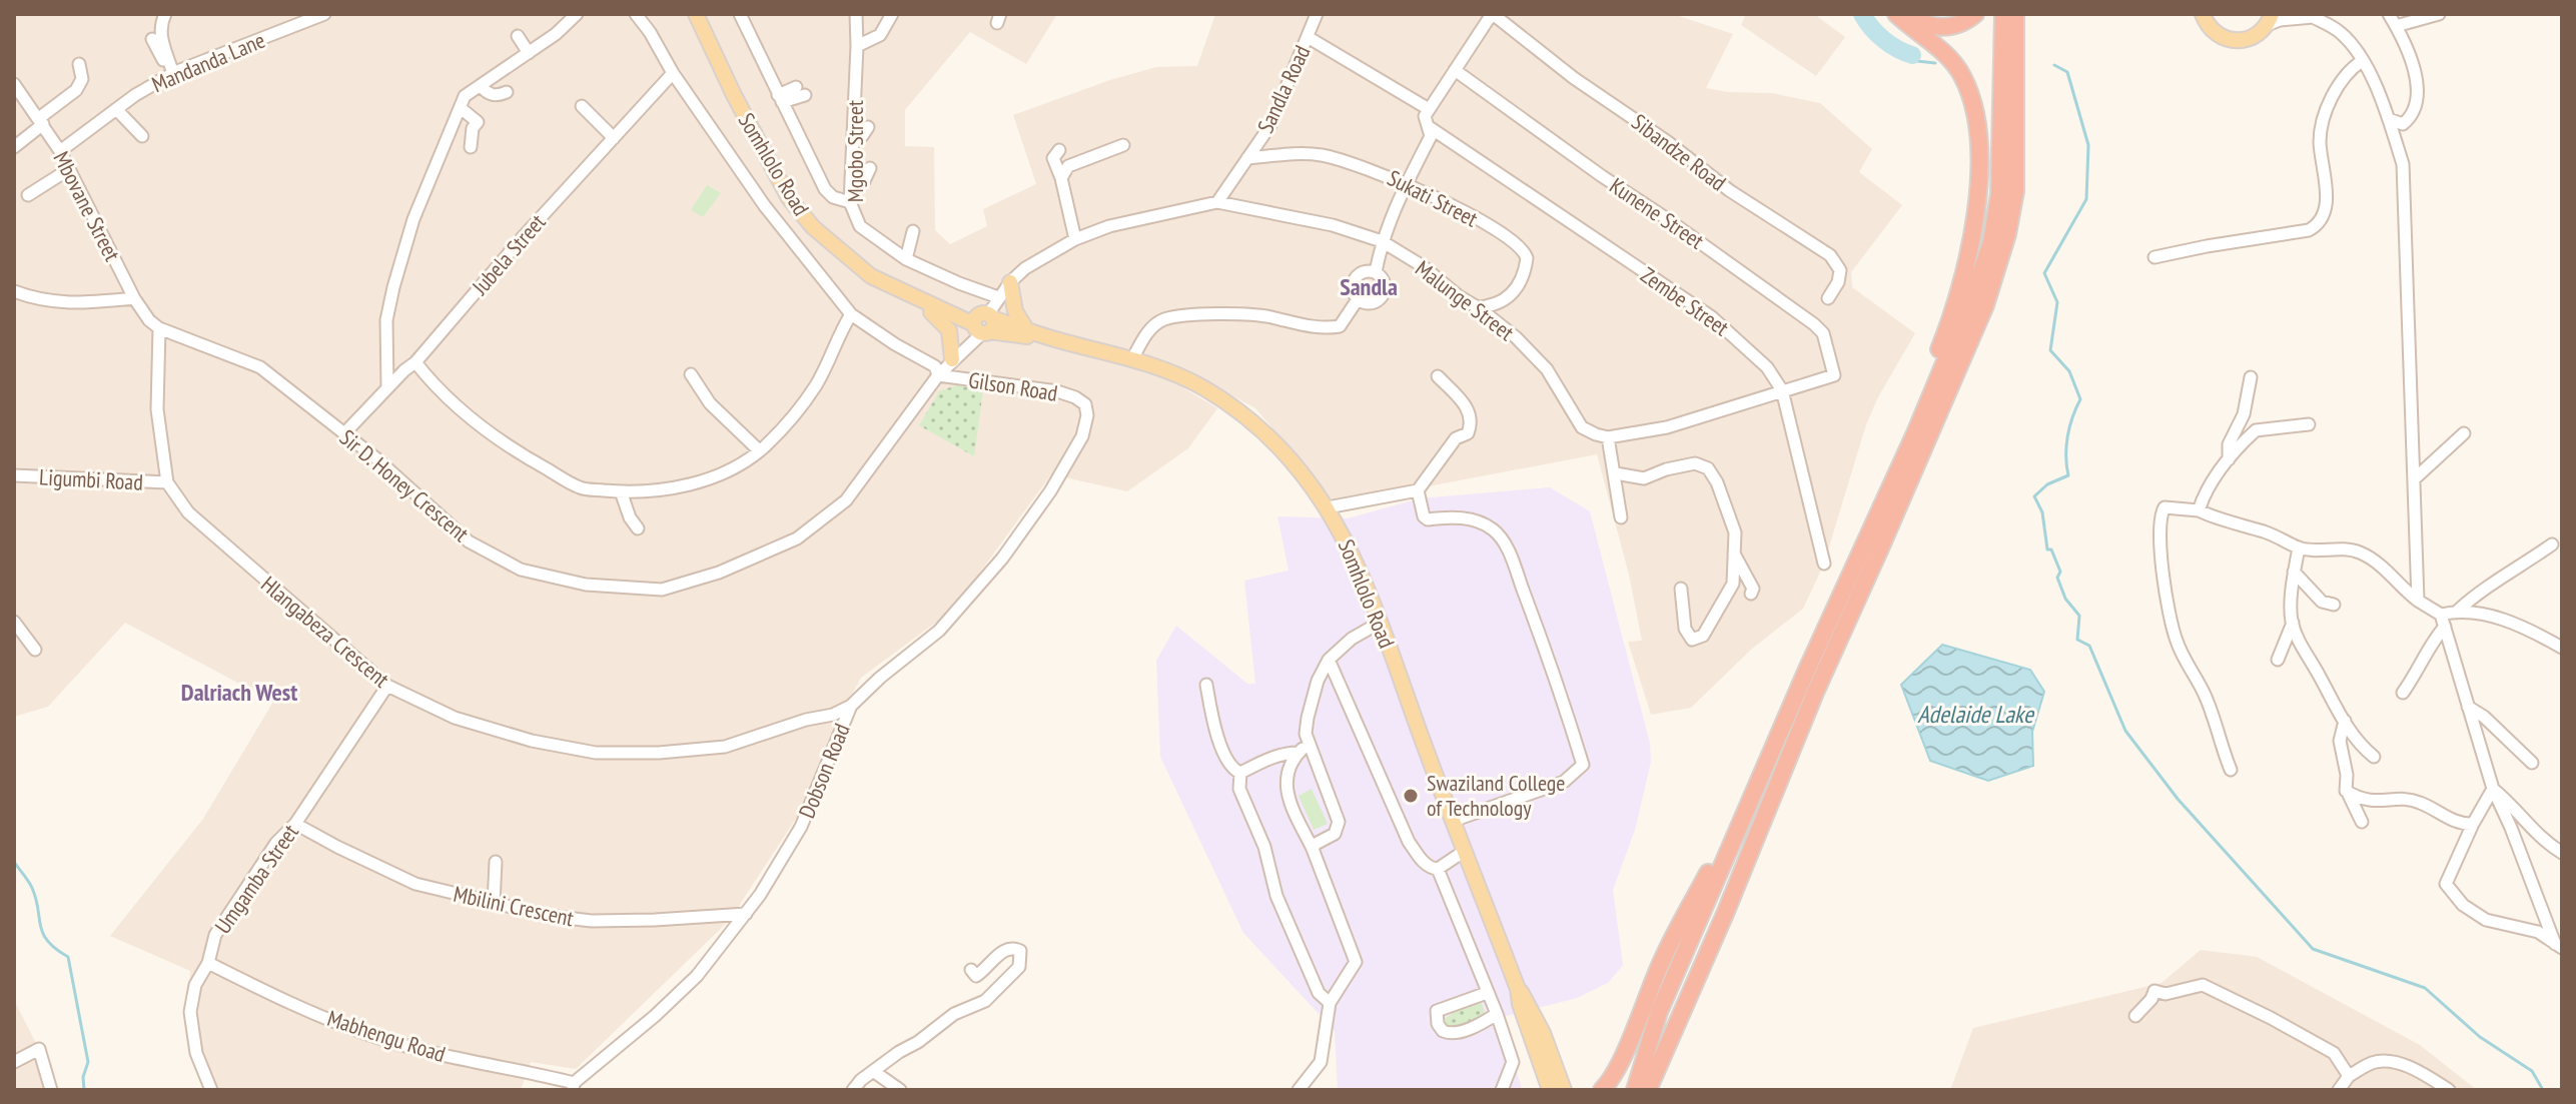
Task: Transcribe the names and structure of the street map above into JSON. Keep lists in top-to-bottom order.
{
  "streets": {
    "main road": ["Somhlolo Road"],
    "street": [
      "Mandanda Lane",
      "Sandla Road",
      "Mgobo Street",
      "Sibandze Road",
      "Sukati Street",
      "Mbovane Street",
      "Kunene Street",
      "Jubela Street",
      "Malunge Street",
      "Zembe Street",
      "Gilson Road",
      "Ligumbi Road",
      "Sir D. Honey Crescent",
      "Hlangabeza Crescent",
      "Dobson Road",
      "Umgamba Street",
      "Mbilini Crescent",
      "Mabhengu Road"
    ]
  },
  "crossings": [
    ["Mandanda Lane", "Mbovane Street"],
    ["Sandla Road", "Sukati Street"],
    ["Sandla Road", "Malunge Street"],
    ["Mgobo Street", "Malunge Street"],
    ["Somhlolo Road", "Malunge Street"],
    ["Somhlolo Road", "Sir D. Honey Crescent"],
    ["Sukati Street", "Malunge Street"],
    ["Mbovane Street", "Sir D. Honey Crescent"],
    ["Mbovane Street", "Hlangabeza Crescent"],
    ["Kunene Street", "Zembe Street"],
    ["Jubela Street", "Sir D. Honey Crescent"],
    ["Malunge Street", "Sir D. Honey Crescent"],
    ["Gilson Road", "Sir D. Honey Crescent"],
    ["Gilson Road", "Dobson Road"],
    ["Ligumbi Road", "Hlangabeza Crescent"],
    ["Sir D. Honey Crescent", "Hlangabeza Crescent"],
    ["Hlangabeza Crescent", "Dobson Road"],
    ["Hlangabeza Crescent", "Umgamba Street"],
    ["Dobson Road", "Mbilini Crescent"],
    ["Dobson Road", "Mabhengu Road"],
    ["Umgamba Street", "Mbilini Crescent"],
    ["Umgamba Street", "Mabhengu Road"]
  ],
  "districts": ["Sandla", "Dalriach West"],
  "water": ["Adelaide Lake"],
  "places": ["Swaziland College of Technology"]
}
